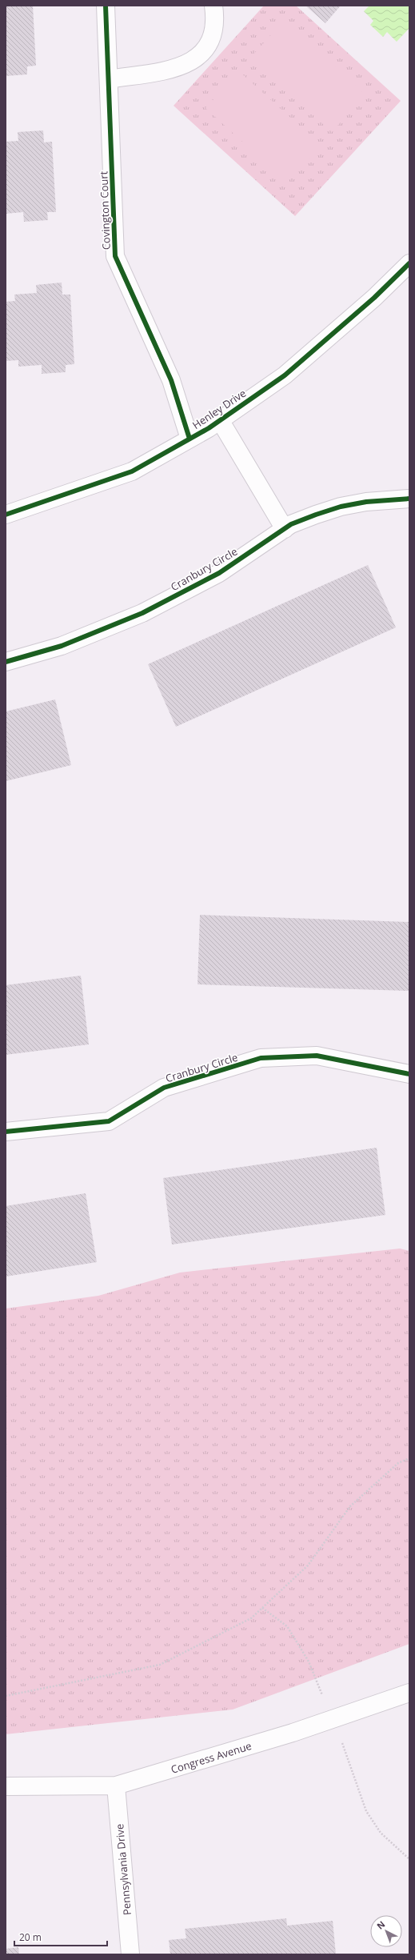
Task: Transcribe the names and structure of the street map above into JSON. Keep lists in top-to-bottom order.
{
  "streets": {
    "street": [
      "Covington Court",
      "Henley Drive",
      "Cranbury Circle",
      "Congress Avenue",
      "Pennsylvania Drive"
    ]
  },
  "crossings": [
    ["Covington Court", "Henley Drive"],
    ["Congress Avenue", "Pennsylvania Drive"]
  ],
  "scale_bar": "20 m",
  "north": "top left"
}
